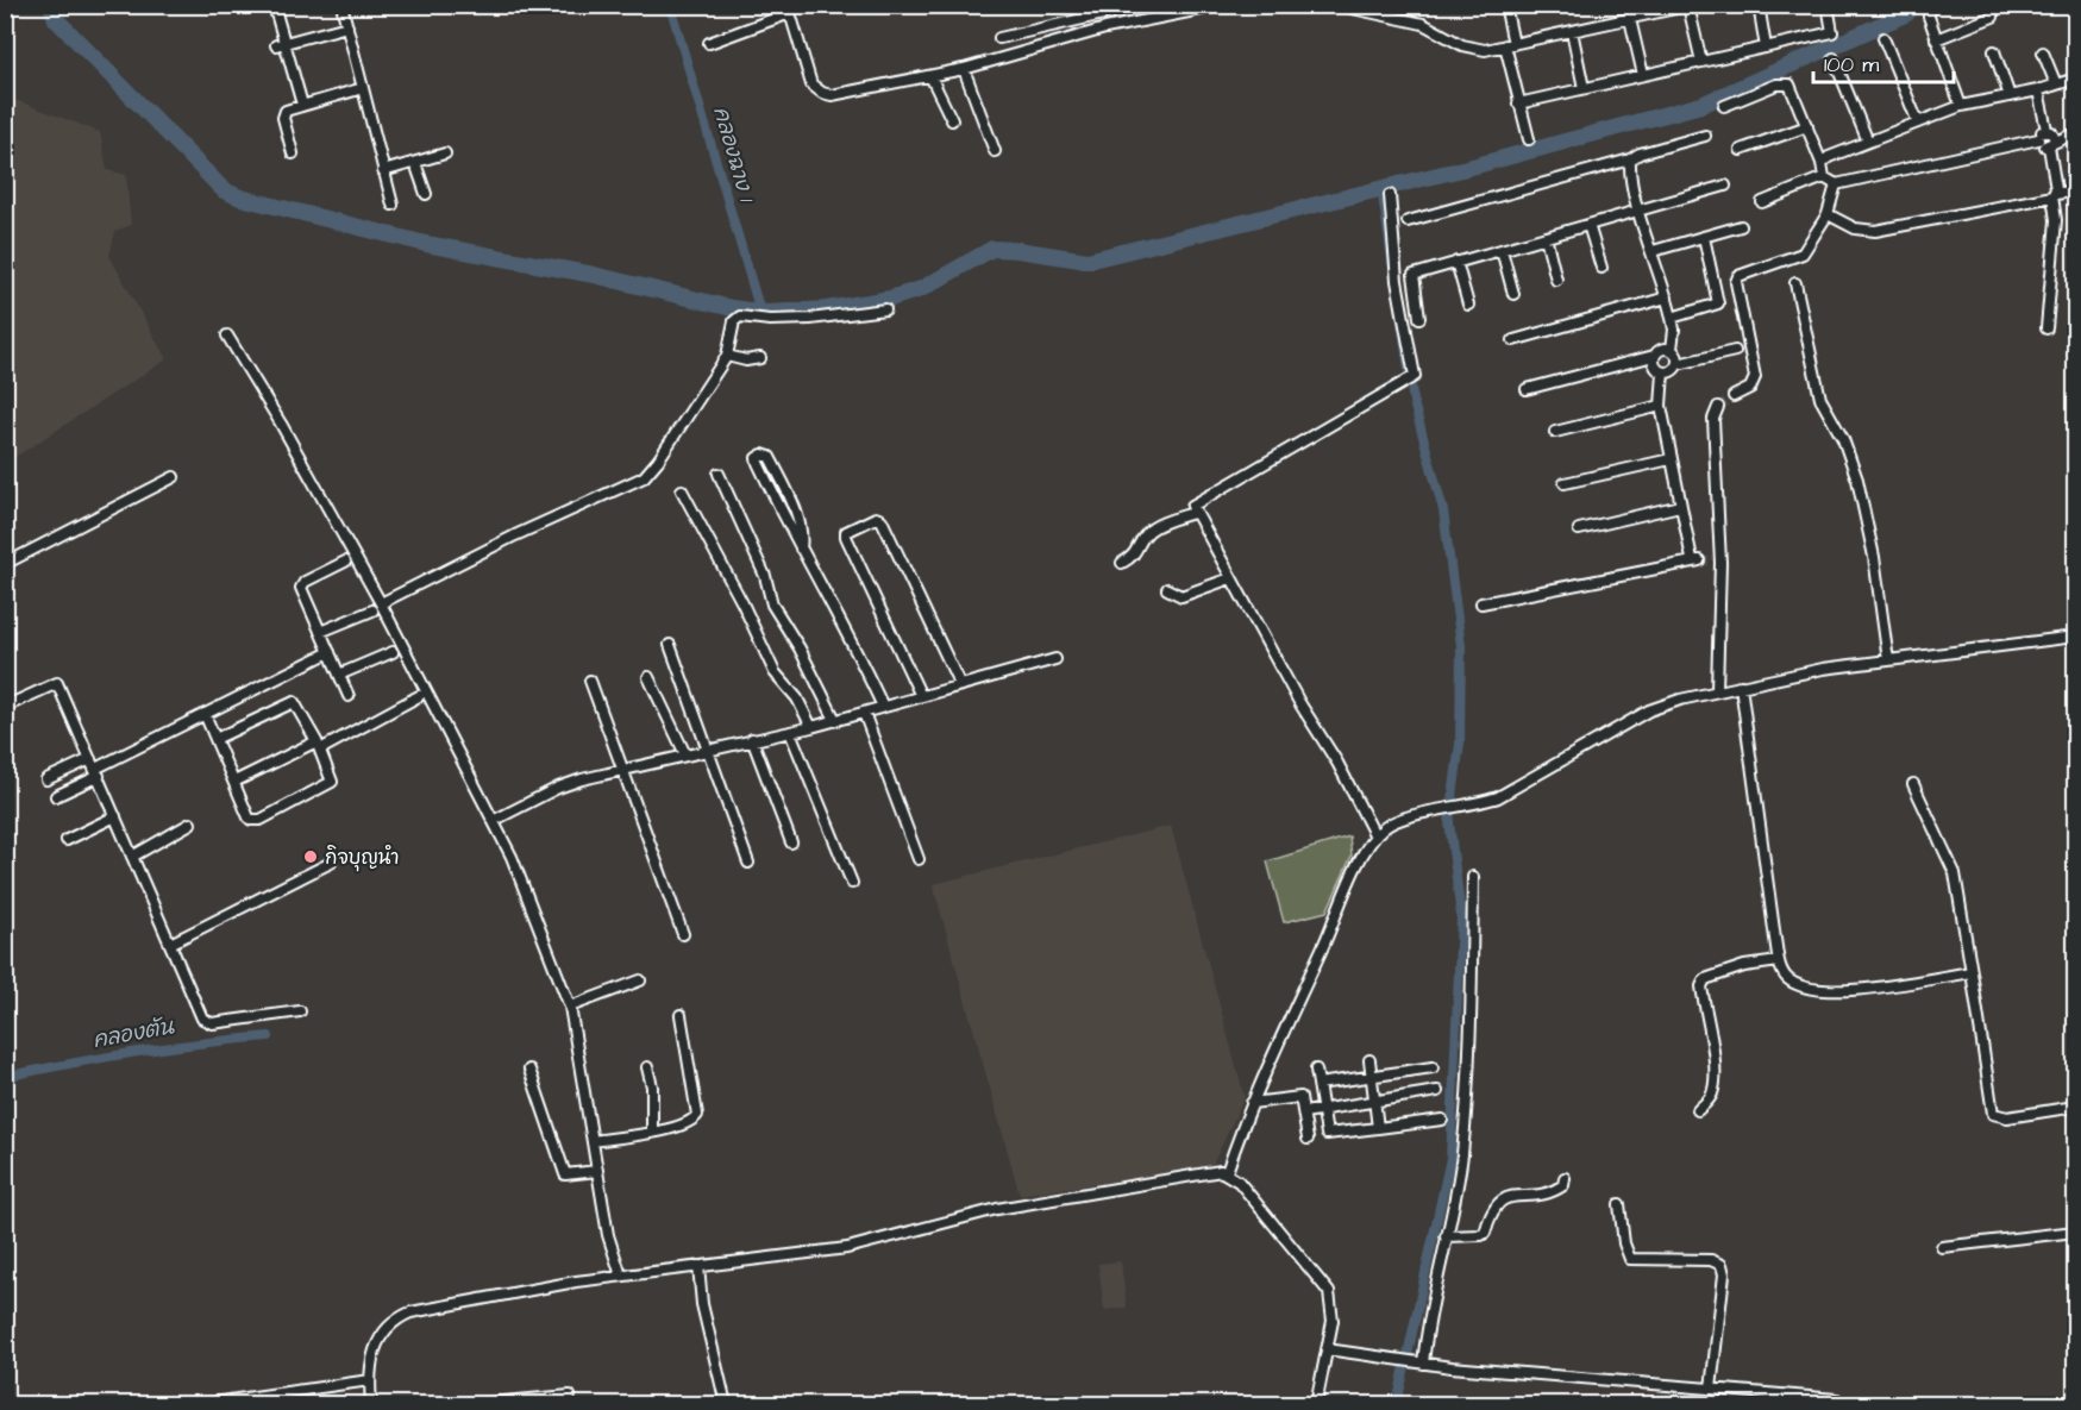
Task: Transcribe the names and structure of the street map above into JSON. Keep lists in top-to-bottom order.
{
  "water": ["คลองฉาง 1", "คลองตัน"],
  "places": ["กิจบุญนำ"],
  "scale_bar": "100 m"
}
